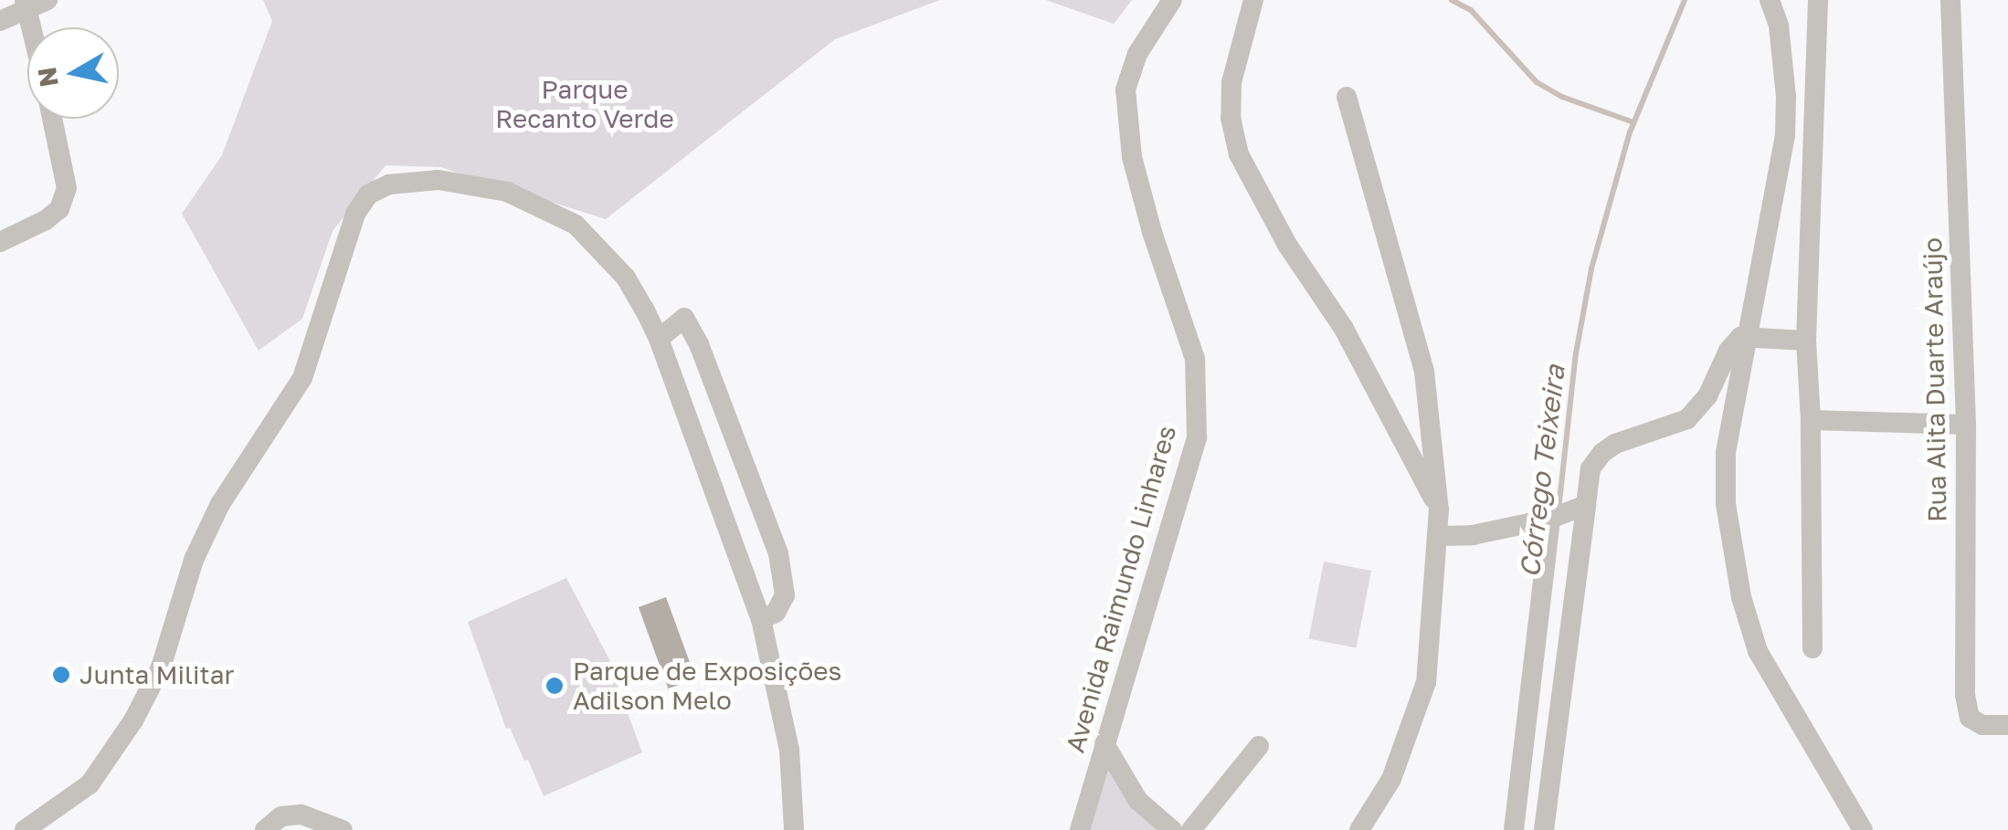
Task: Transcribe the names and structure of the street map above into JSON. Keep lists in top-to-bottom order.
{
  "streets": {
    "street": ["Rua Alita Duarte Araújo", "Avenida Raimundo Linhares"]
  },
  "water": ["Córrego Teixeira"],
  "parks": ["Parque Recanto Verde"],
  "places": ["Junta Militar", "Parque de Exposições Adilson Melo"],
  "north": "left"
}
